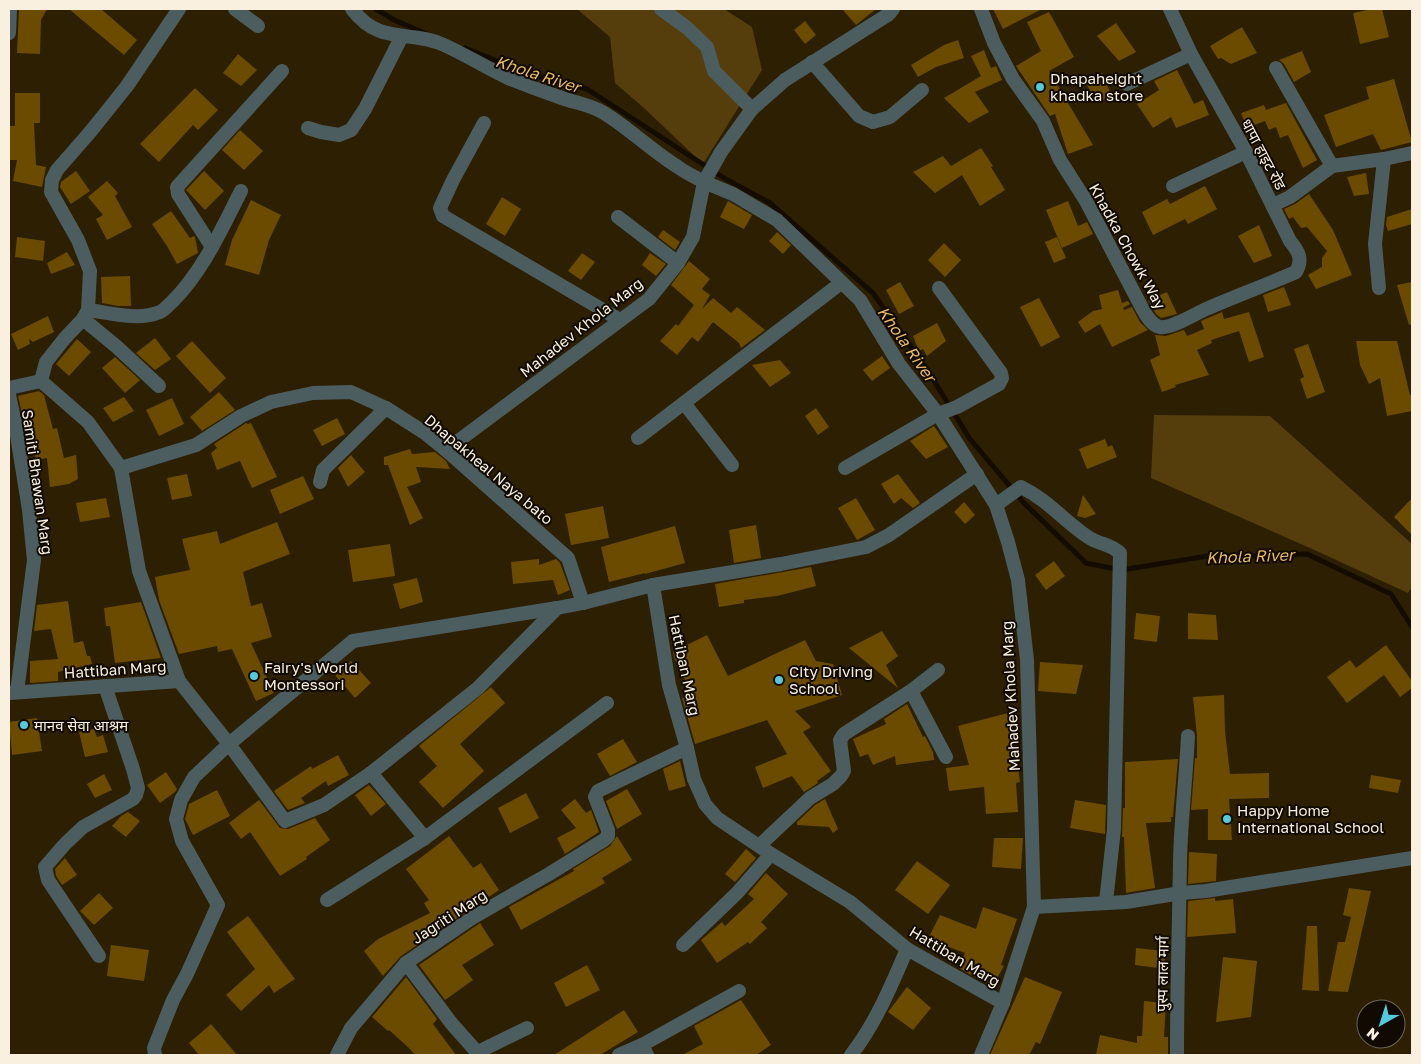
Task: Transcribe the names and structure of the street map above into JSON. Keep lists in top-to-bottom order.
{
  "streets": {
    "street": [
      "धापा हाइट रोड",
      "Khadka Chowk Way",
      "Mahadev Khola Marg",
      "Dhapakheal Naya bato",
      "Samiti Bhawan Marg",
      "Hattiban Marg",
      "Jagriti Marg",
      "पुस्प लाल मार्ग"
    ]
  },
  "crossings": [
    ["धापा हाइट रोड", "Khadka Chowk Way"],
    ["Mahadev Khola Marg", "Dhapakheal Naya bato"],
    ["Mahadev Khola Marg", "Hattiban Marg"],
    ["Samiti Bhawan Marg", "Hattiban Marg"],
    ["Hattiban Marg", "Jagriti Marg"]
  ],
  "water": ["Khola River"],
  "places": [
    "Dhapaheight khadka store",
    "Fairy's World Montessori",
    "City Driving School",
    "मानव सेवा आश्रम",
    "Happy Home International School"
  ],
  "north": "bottom left"
}
